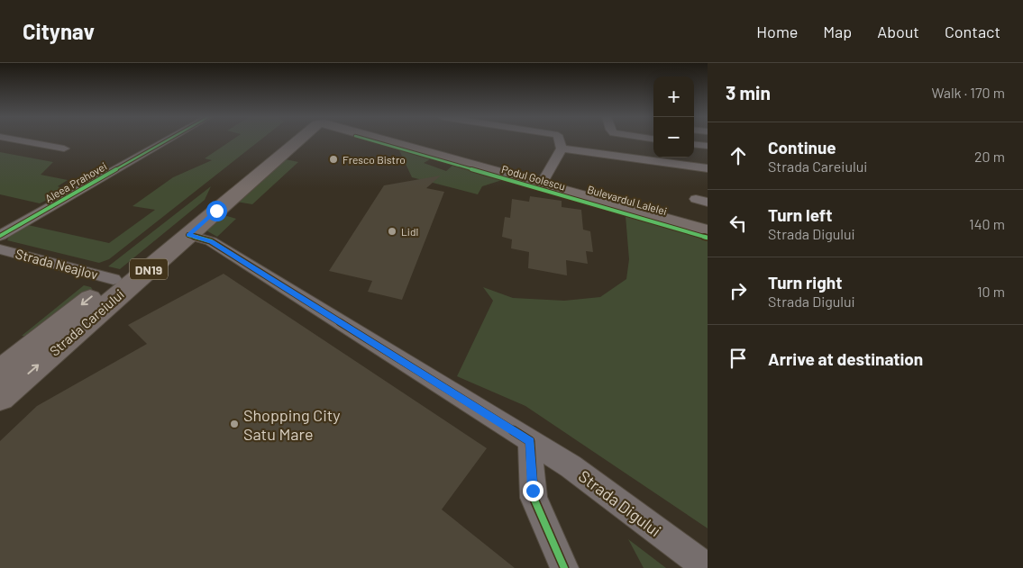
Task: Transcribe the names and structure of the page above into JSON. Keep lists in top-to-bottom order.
{
  "streets": {
    "main road": ["Bulevardul Lalelei", "DN19", "Strada Careiului"],
    "street": ["Aleea Prahovei", "Strada Neajlov", "Strada Digului"],
    "cycle path": ["Podul Golescu"]
  },
  "crossings": [
    ["Strada Neajlov", "Strada Careiului"],
    ["Strada Careiului", "Strada Digului"]
  ],
  "places": ["Fresco Bistro", "Lidl", "Shopping City Satu Mare"],
  "page": {
    "header": "Citynav",
    "nav": [
      "Home",
      "Map",
      "About",
      "Contact"
    ],
    "heading": ["3 min", "Walk · 170 m"],
    "map_buttons": ["+", "−"],
    "list": [
      ["Continue", "Strada Careiului", "20 m"],
      ["Turn left", "Strada Digului", "140 m"],
      ["Turn right", "Strada Digului", "10 m"],
      "Arrive at destination"
    ]
  }
}
